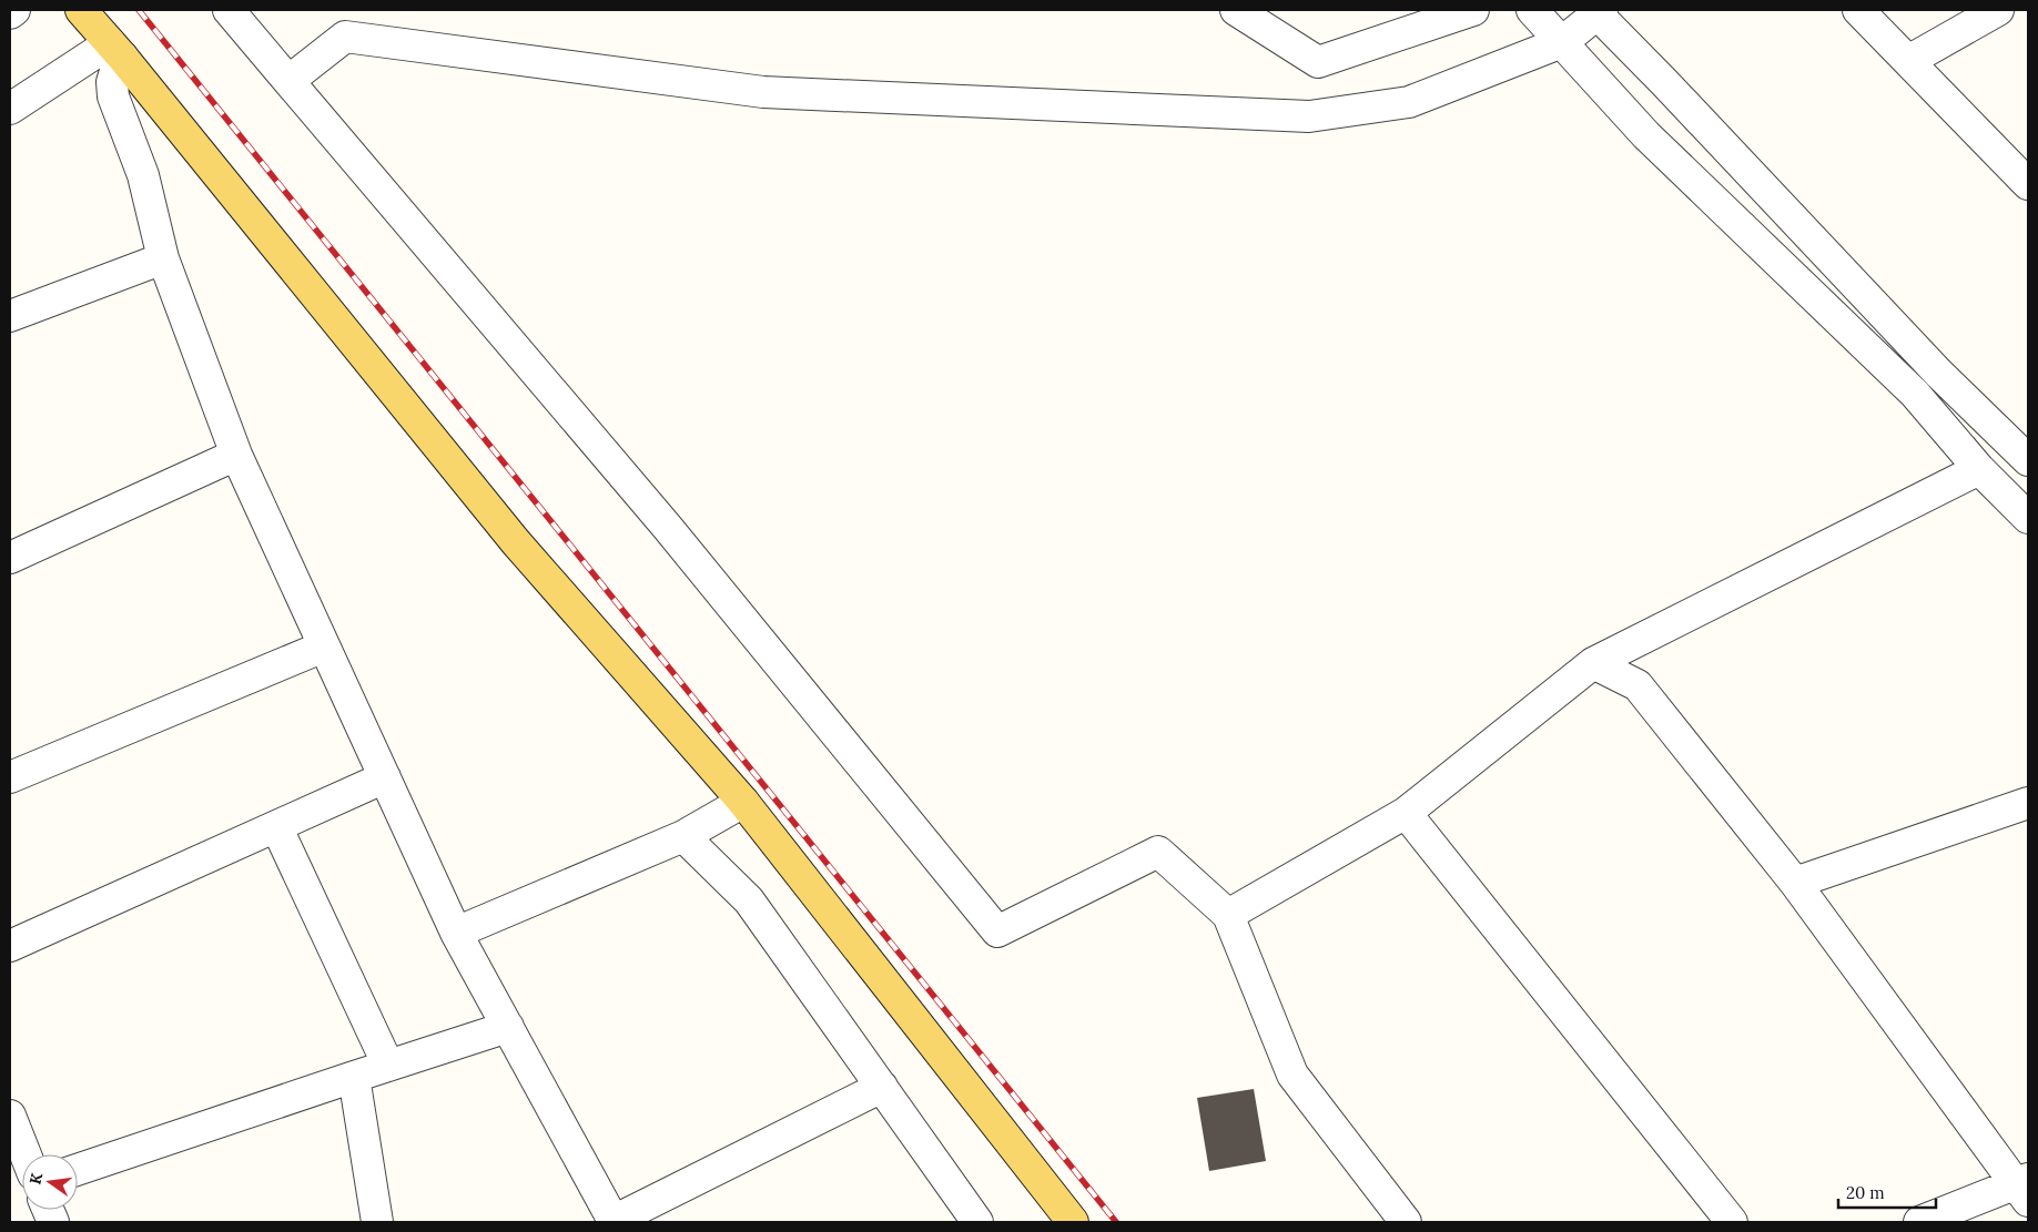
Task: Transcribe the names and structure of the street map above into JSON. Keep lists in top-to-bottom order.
{
  "scale_bar": "20 m",
  "north": "left"
}
